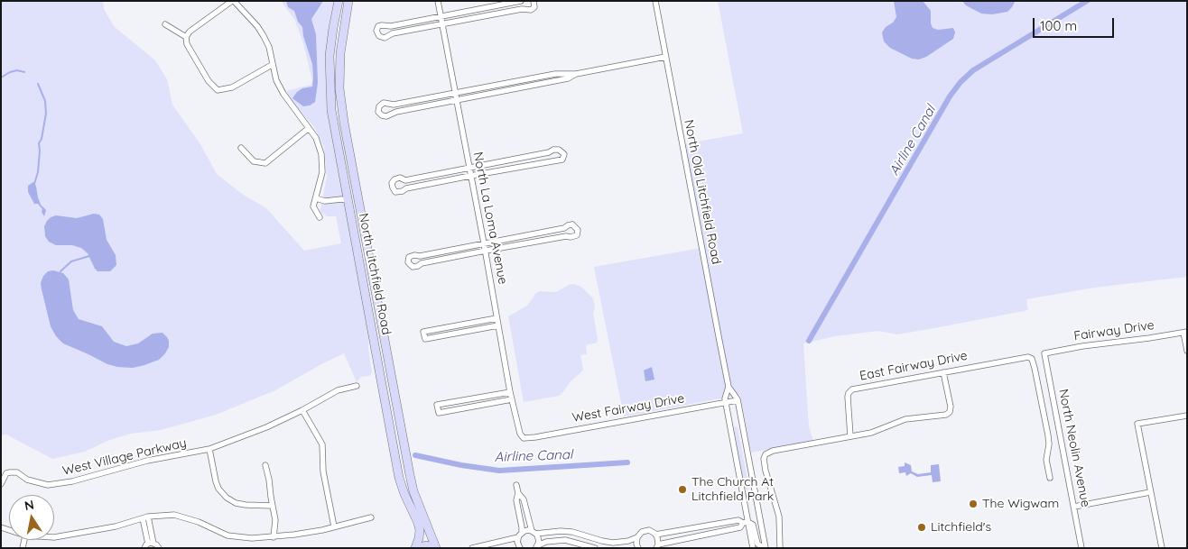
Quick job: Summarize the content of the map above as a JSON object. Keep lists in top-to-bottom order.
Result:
{
  "streets": {
    "main road": ["North Litchfield Road"],
    "street": [
      "North Old Litchfield Road",
      "North La Loma Avenue",
      "Fairway Drive",
      "East Fairway Drive",
      "West Fairway Drive",
      "North Neolin Avenue",
      "West Village Parkway"
    ]
  },
  "crossings": [
    ["North Old Litchfield Road", "West Fairway Drive"],
    ["North La Loma Avenue", "West Fairway Drive"],
    ["Fairway Drive", "North Neolin Avenue"]
  ],
  "water": ["Airline Canal"],
  "places": ["The Church At Litchfield Park", "The Wigwam", "Litchfield's"],
  "scale_bar": "100 m",
  "north": "top"
}
